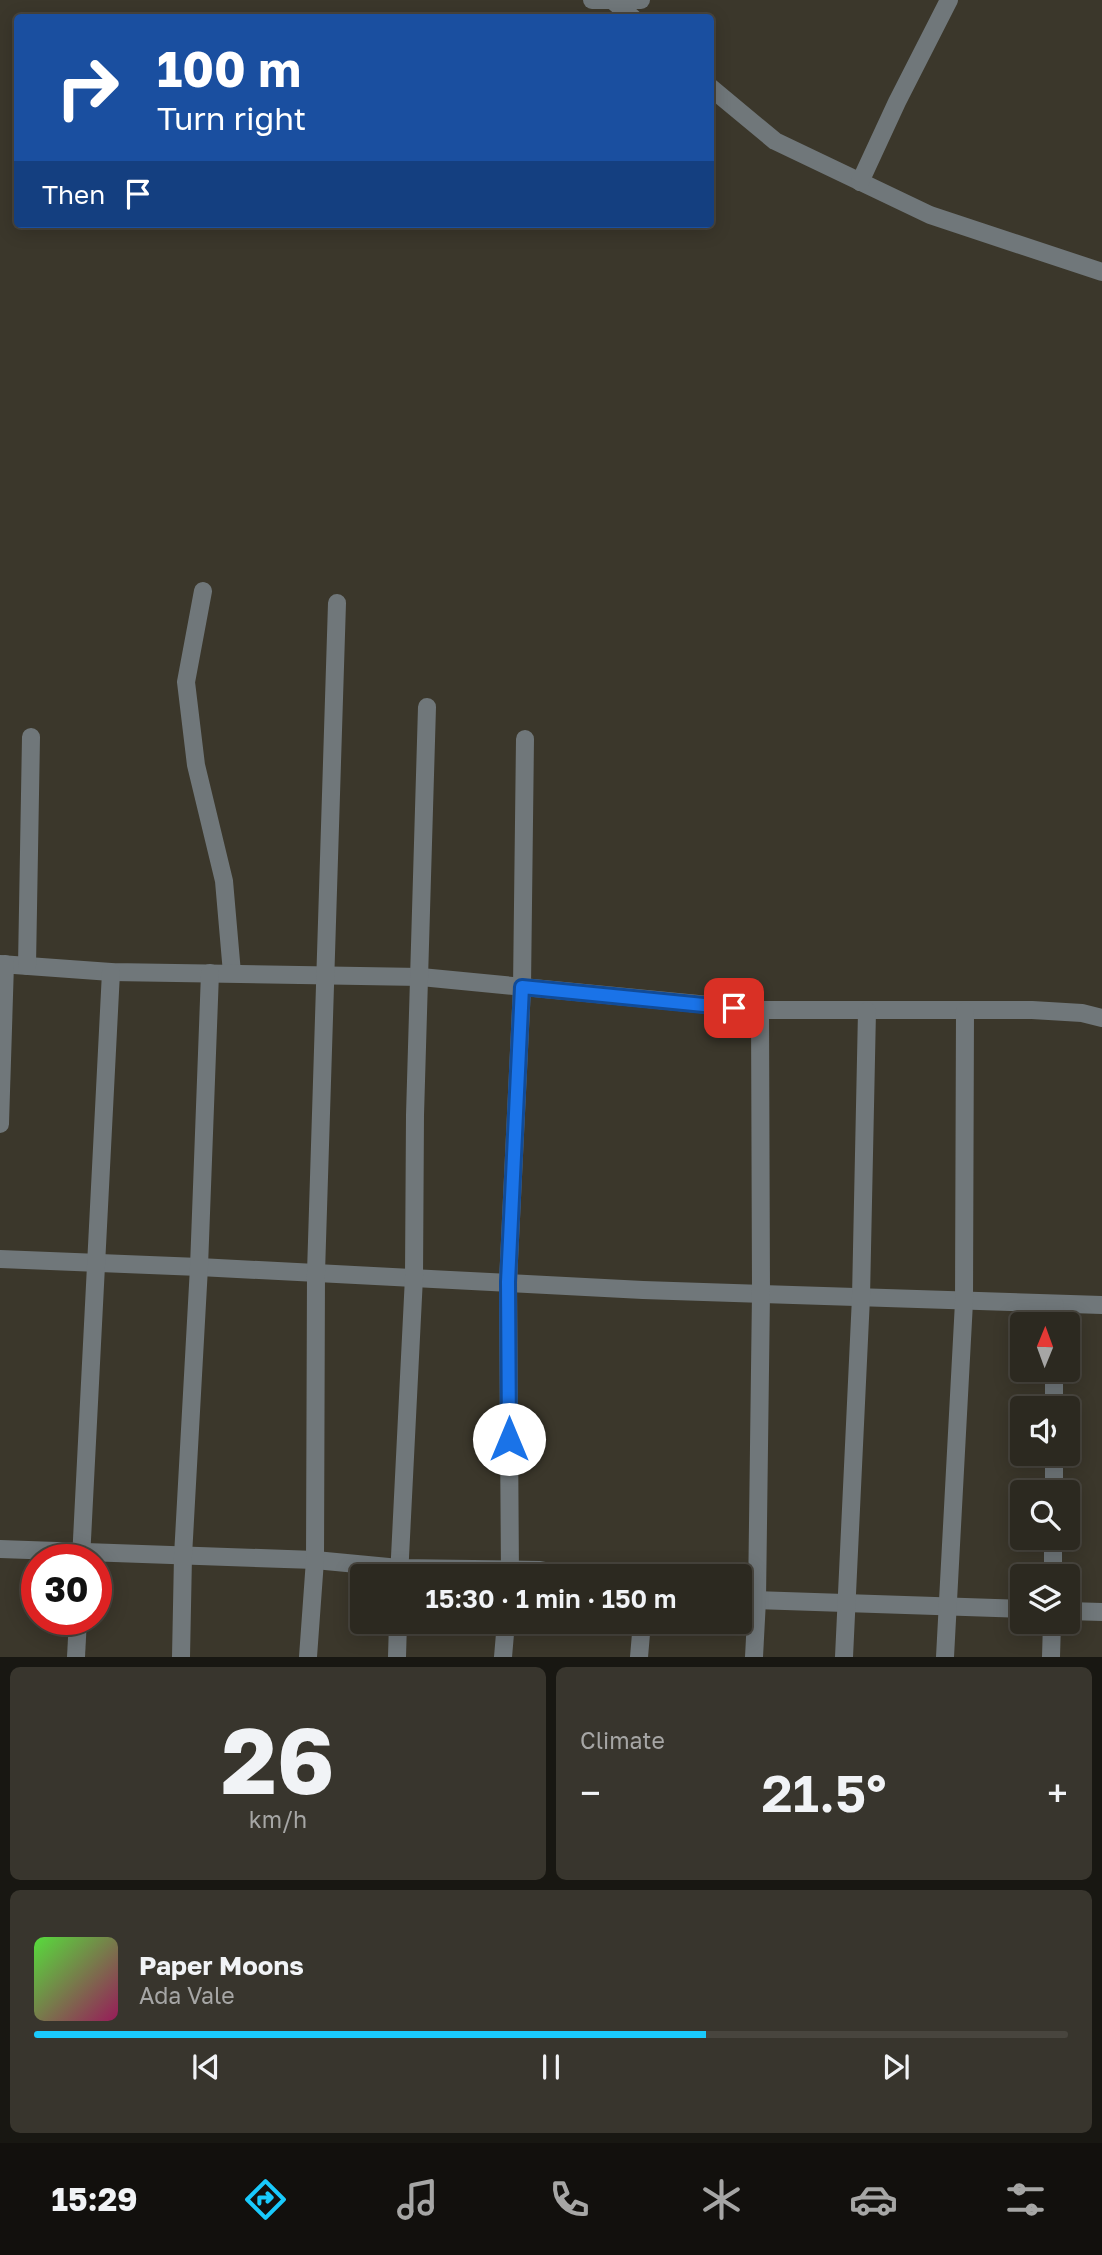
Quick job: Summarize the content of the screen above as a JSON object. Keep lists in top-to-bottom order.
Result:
{
  "north": "top",
  "page": {
    "turn": ["100 m", "Turn right"],
    "then": "Then",
    "limit": "30",
    "trip": "15:30 · 1 min · 150 m",
    "tile": [
      ["26", "km/h"],
      "Climate"
    ],
    "heat": ["−", "21.5°", "+"],
    "song": ["Paper Moons", "Ada Vale"],
    "tabs": "15:29"
  }
}
